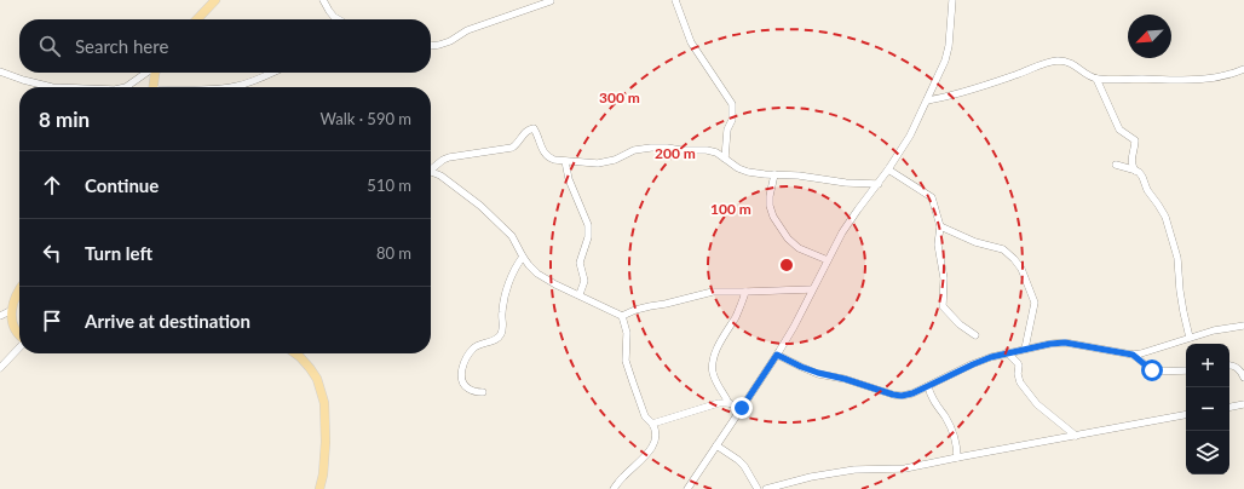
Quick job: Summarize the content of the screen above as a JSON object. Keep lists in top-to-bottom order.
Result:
{
  "north": "bottom left",
  "page": {
    "search": "Search here",
    "heading": ["8 min", "Walk · 590 m"],
    "list": [
      ["Continue", "510 m"],
      ["Turn left", "80 m"],
      "Arrive at destination"
    ],
    "map_buttons": ["+", "−"]
  },
  "rings": ["300 m", "200 m", "100 m"]
}
